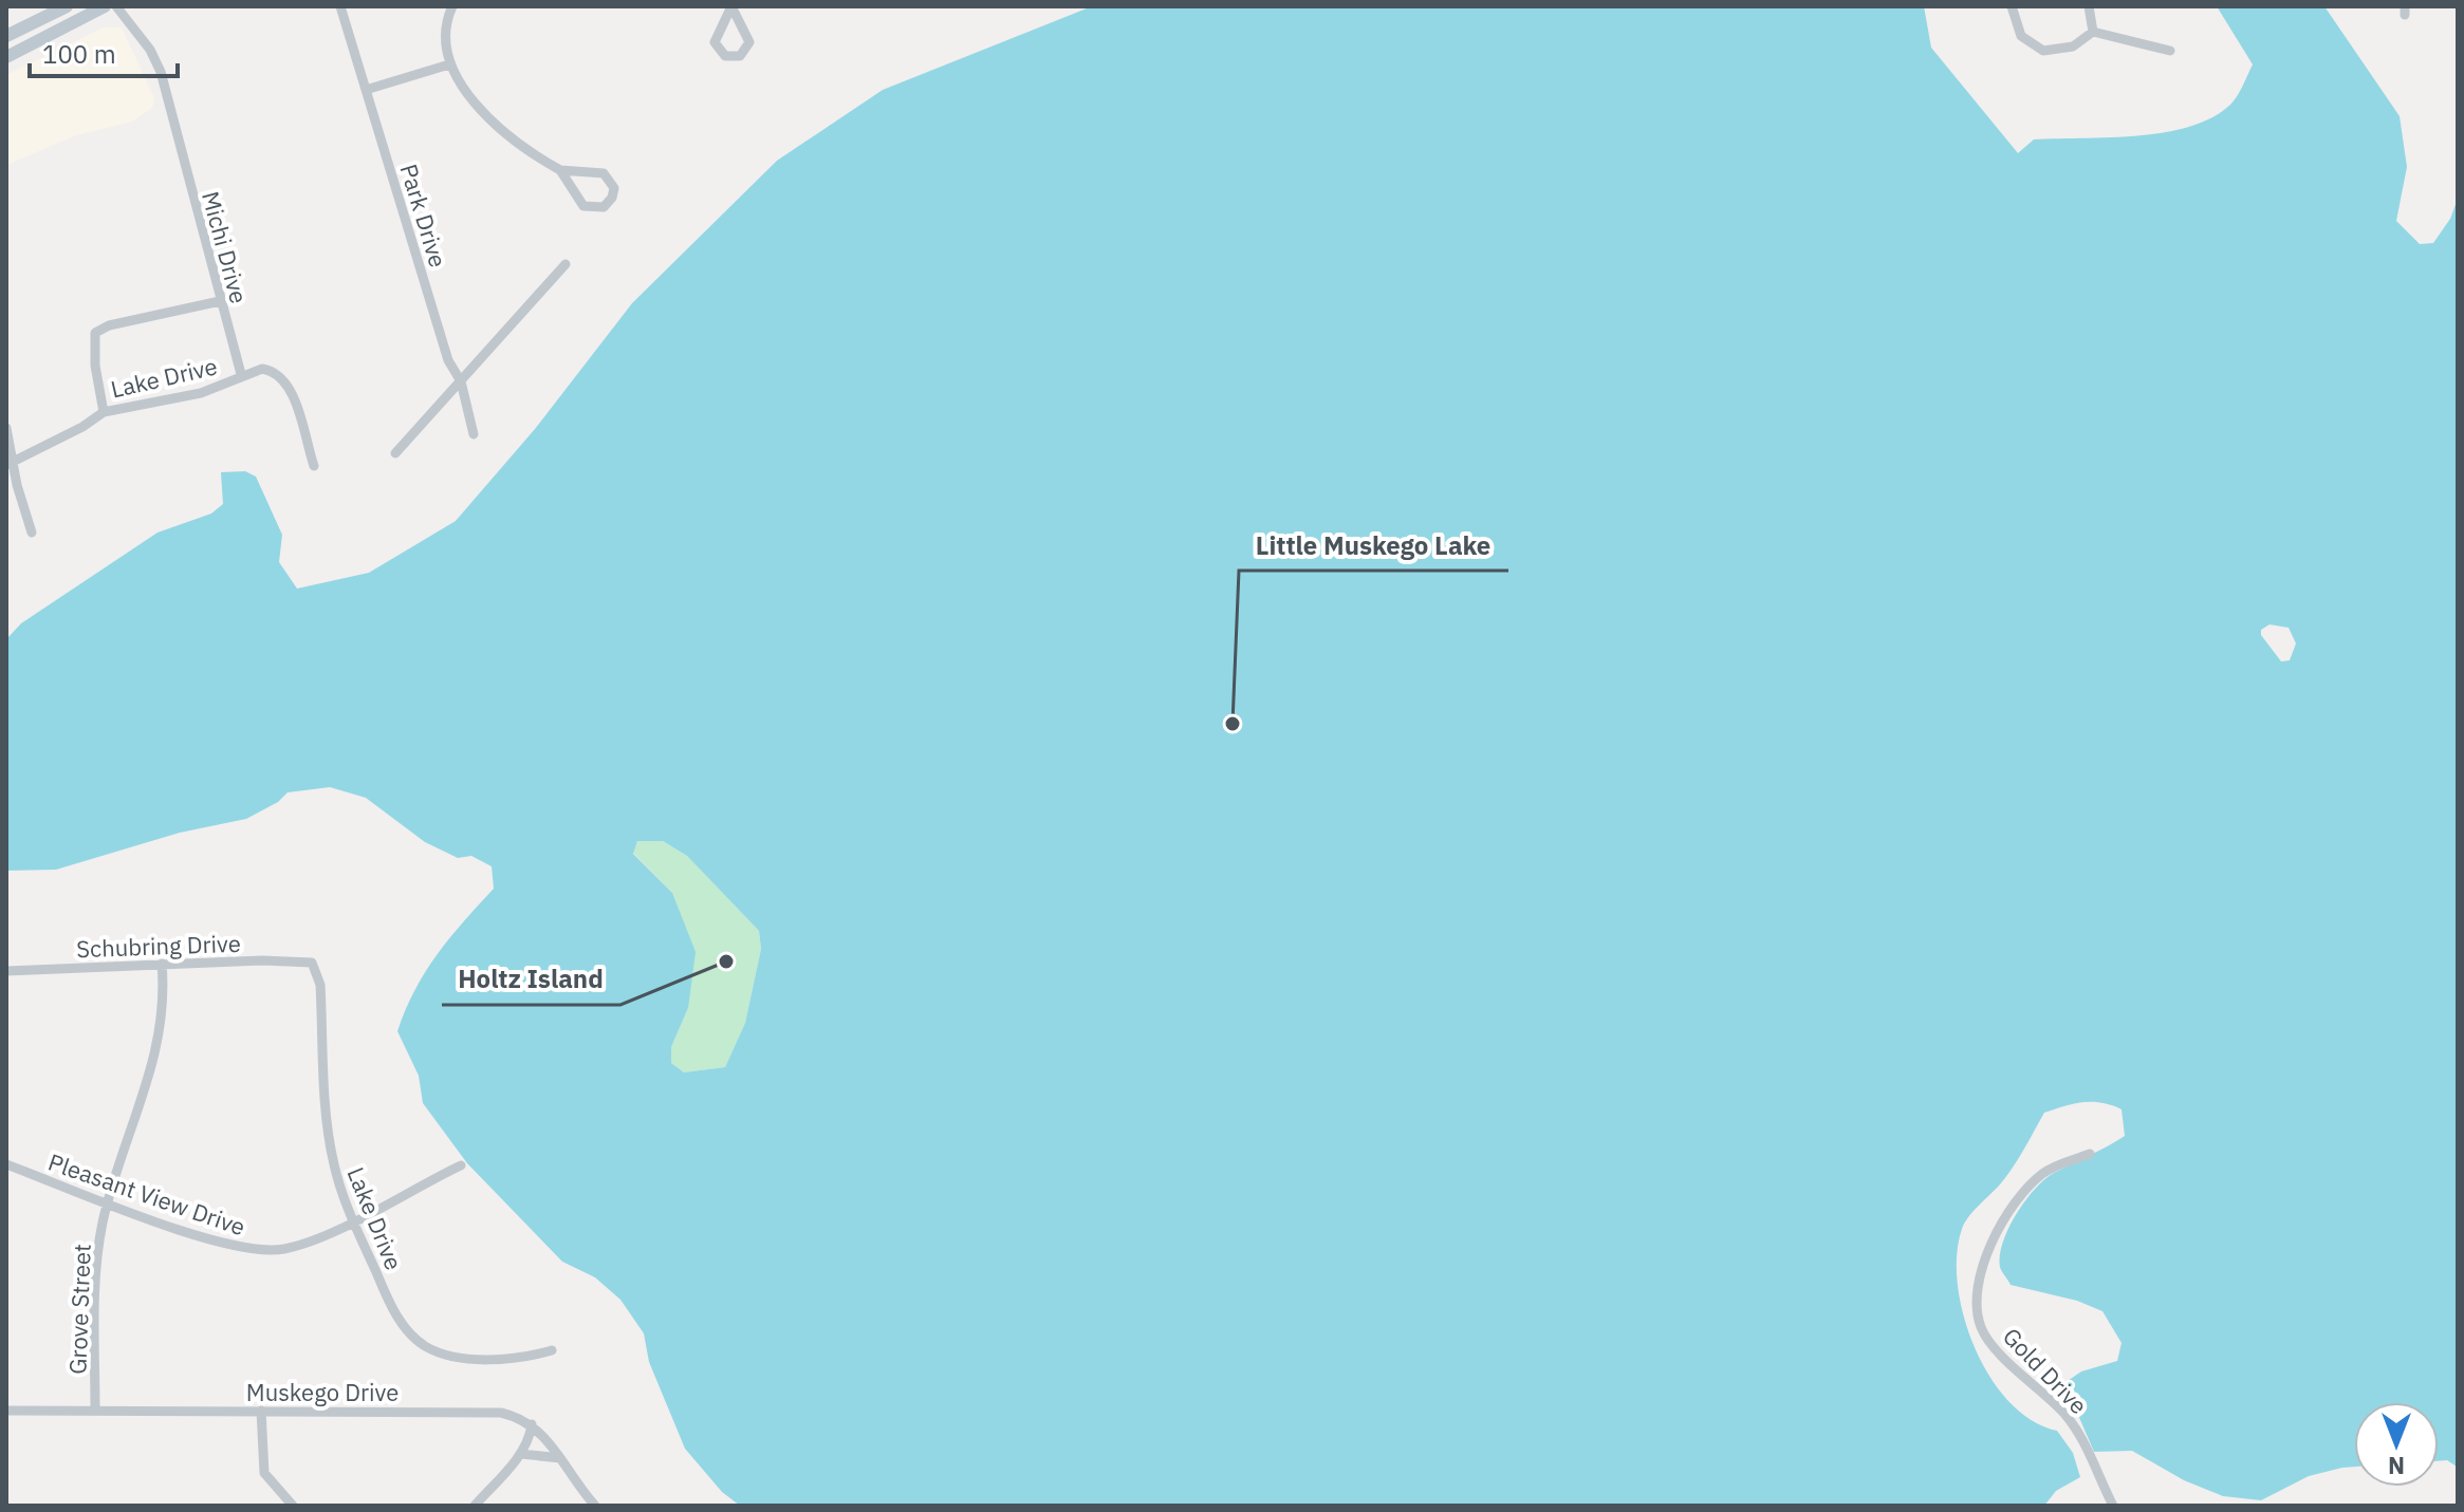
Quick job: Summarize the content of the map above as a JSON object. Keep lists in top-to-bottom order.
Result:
{
  "streets": {
    "street": [
      "Park Drive",
      "Michi Drive",
      "Lake Drive",
      "Schubring Drive",
      "Pleasant View Drive",
      "Grove Street",
      "Gold Drive",
      "Muskego Drive"
    ]
  },
  "crossings": [
    ["Michi Drive", "Lake Drive"],
    ["Lake Drive", "Schubring Drive"],
    ["Lake Drive", "Pleasant View Drive"],
    ["Schubring Drive", "Grove Street"],
    ["Pleasant View Drive", "Grove Street"],
    ["Grove Street", "Muskego Drive"]
  ],
  "places": ["Little Muskego Lake", "Holtz Island"],
  "scale_bar": "100 m",
  "north": "bottom"
}
